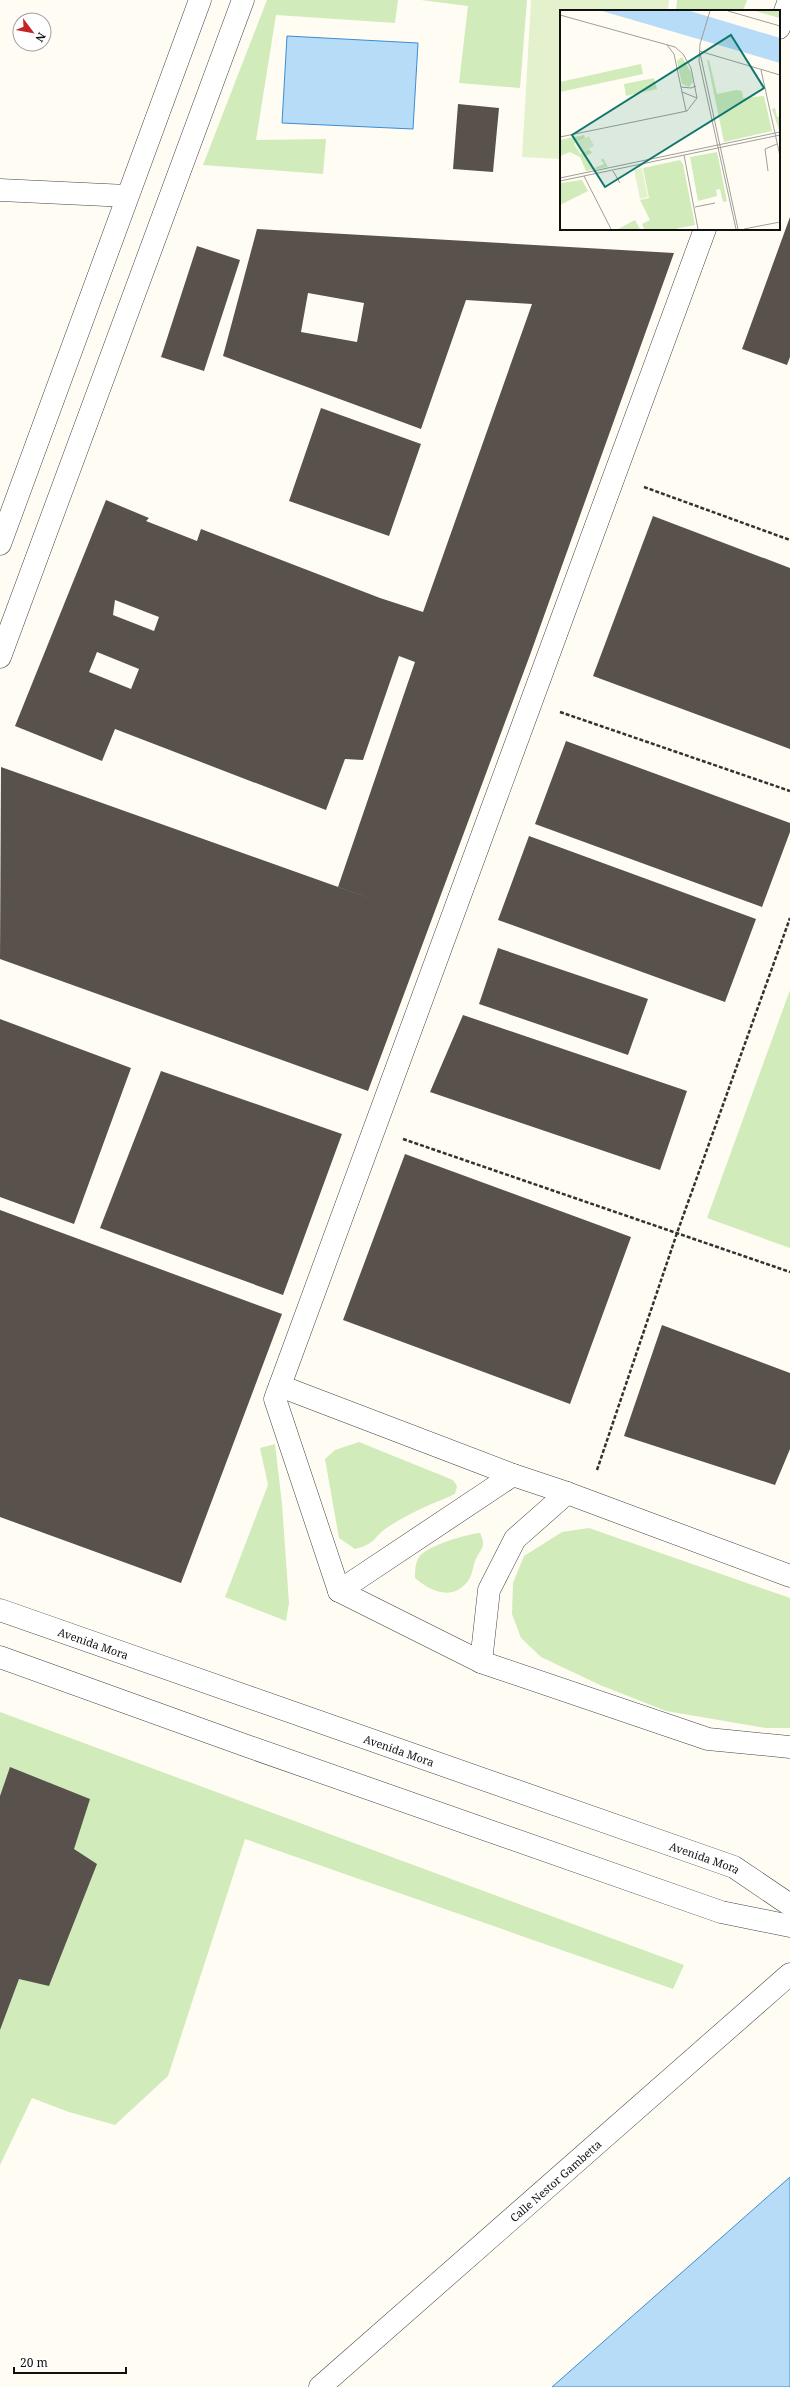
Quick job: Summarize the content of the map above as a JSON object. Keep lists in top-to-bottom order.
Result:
{
  "streets": {
    "lane": ["Avenida Mora", "Calle Nestor Gambetta"]
  },
  "scale_bar": "20 m",
  "north": "bottom right"
}
